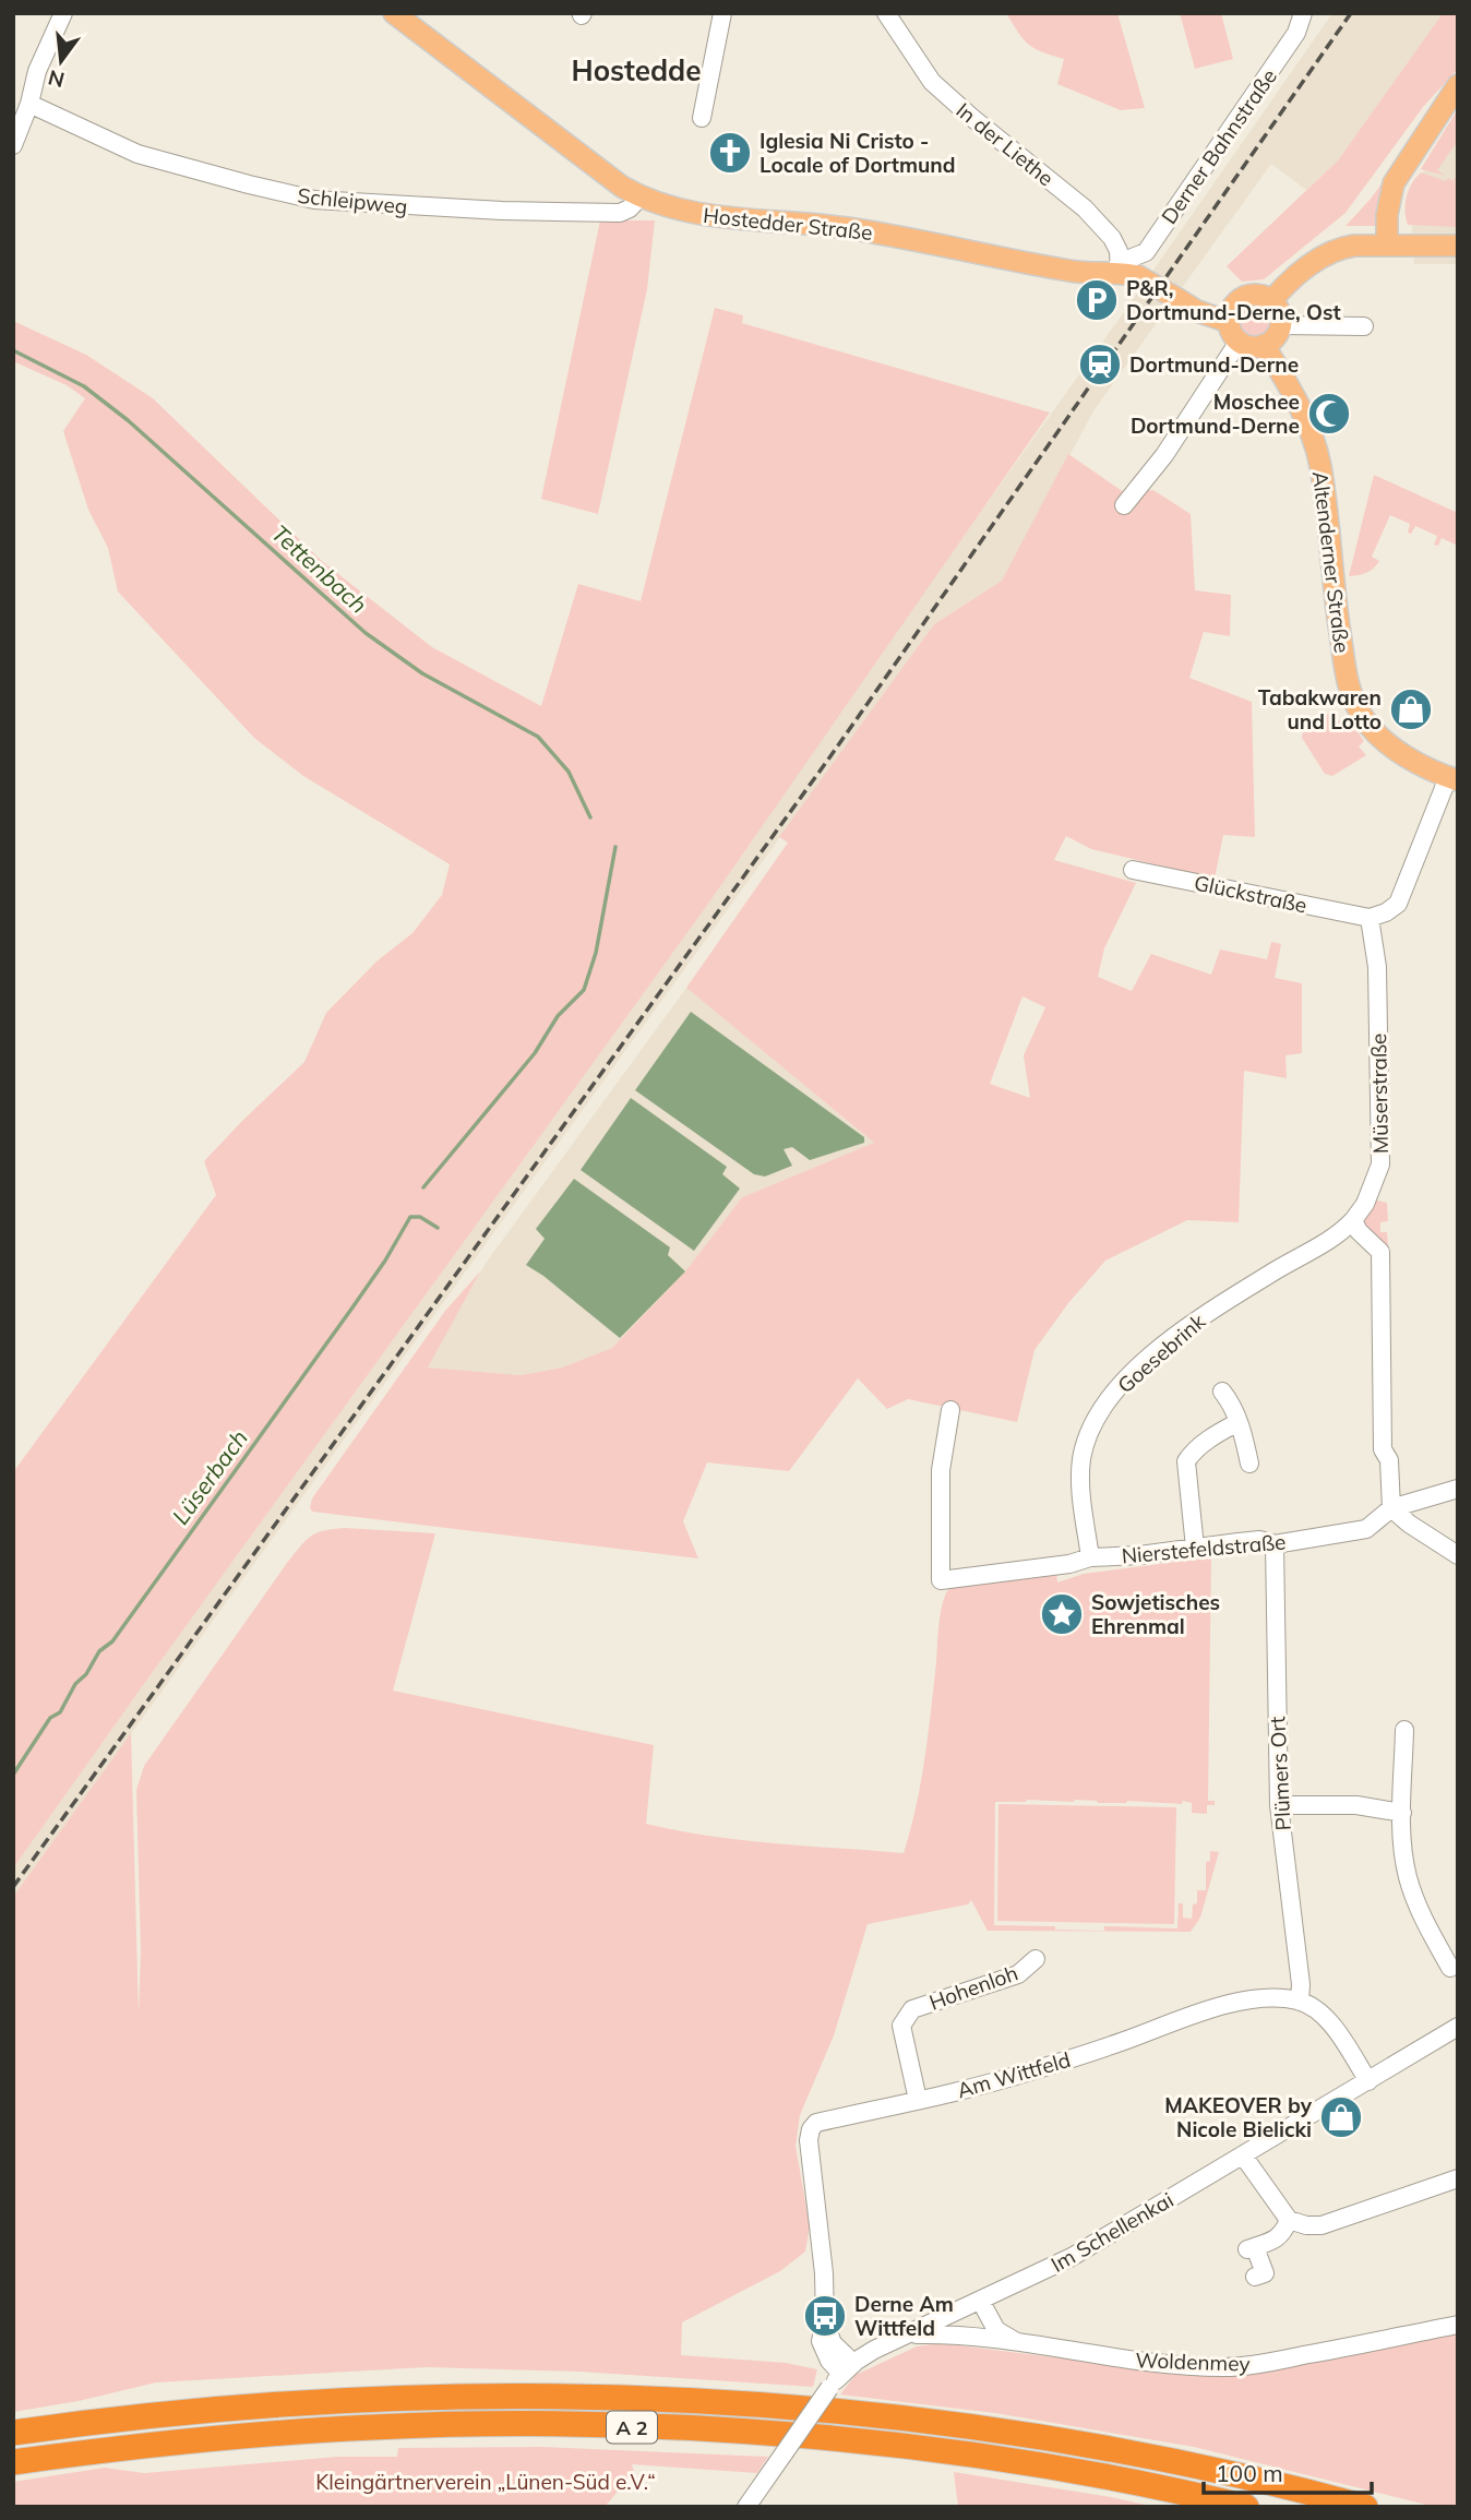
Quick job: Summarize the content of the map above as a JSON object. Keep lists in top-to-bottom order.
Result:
{
  "streets": {
    "highway": ["A 2"],
    "main road": ["Hostedder Straße", "Altenderner Straße"],
    "street": [
      "In der Liethe",
      "Derner Bahnstraße",
      "Schleipweg",
      "Glückstraße",
      "Müserstraße",
      "Goesebrink",
      "Nierstefeldstraße",
      "Plümers Ort",
      "Hohenloh",
      "Am Wittfeld",
      "Im Schellenkai",
      "Woldenmey"
    ]
  },
  "crossings": [
    ["In der Liethe", "Derner Bahnstraße"],
    ["In der Liethe", "Hostedder Straße"],
    ["Derner Bahnstraße", "Hostedder Straße"],
    ["Schleipweg", "Hostedder Straße"],
    ["Hostedder Straße", "Altenderner Straße"],
    ["Glückstraße", "Müserstraße"],
    ["Müserstraße", "Goesebrink"],
    ["Goesebrink", "Nierstefeldstraße"],
    ["Nierstefeldstraße", "Plümers Ort"],
    ["Plümers Ort", "Am Wittfeld"],
    ["Hohenloh", "Am Wittfeld"],
    ["Am Wittfeld", "Im Schellenkai"],
    ["Im Schellenkai", "Woldenmey"]
  ],
  "districts": ["Hostedde"],
  "water": ["Tettenbach", "Lüserbach"],
  "parks": ["Kleingärtnerverein „Lünen-Süd e.V.“"],
  "places": {
    "church": ["Iglesia Ni Cristo - Locale of Dortmund"],
    "parking": ["P&R, Dortmund-Derne, Ost"],
    "station": ["Dortmund-Derne"],
    "mosque": ["Moschee Dortmund-Derne"],
    "shop": ["Tabakwaren und Lotto", "MAKEOVER by Nicole Bielicki"],
    "place": ["Sowjetisches Ehrenmal"],
    "bus stop": ["Derne Am Wittfeld"]
  },
  "scale_bar": "100 m",
  "north": "bottom"
}
